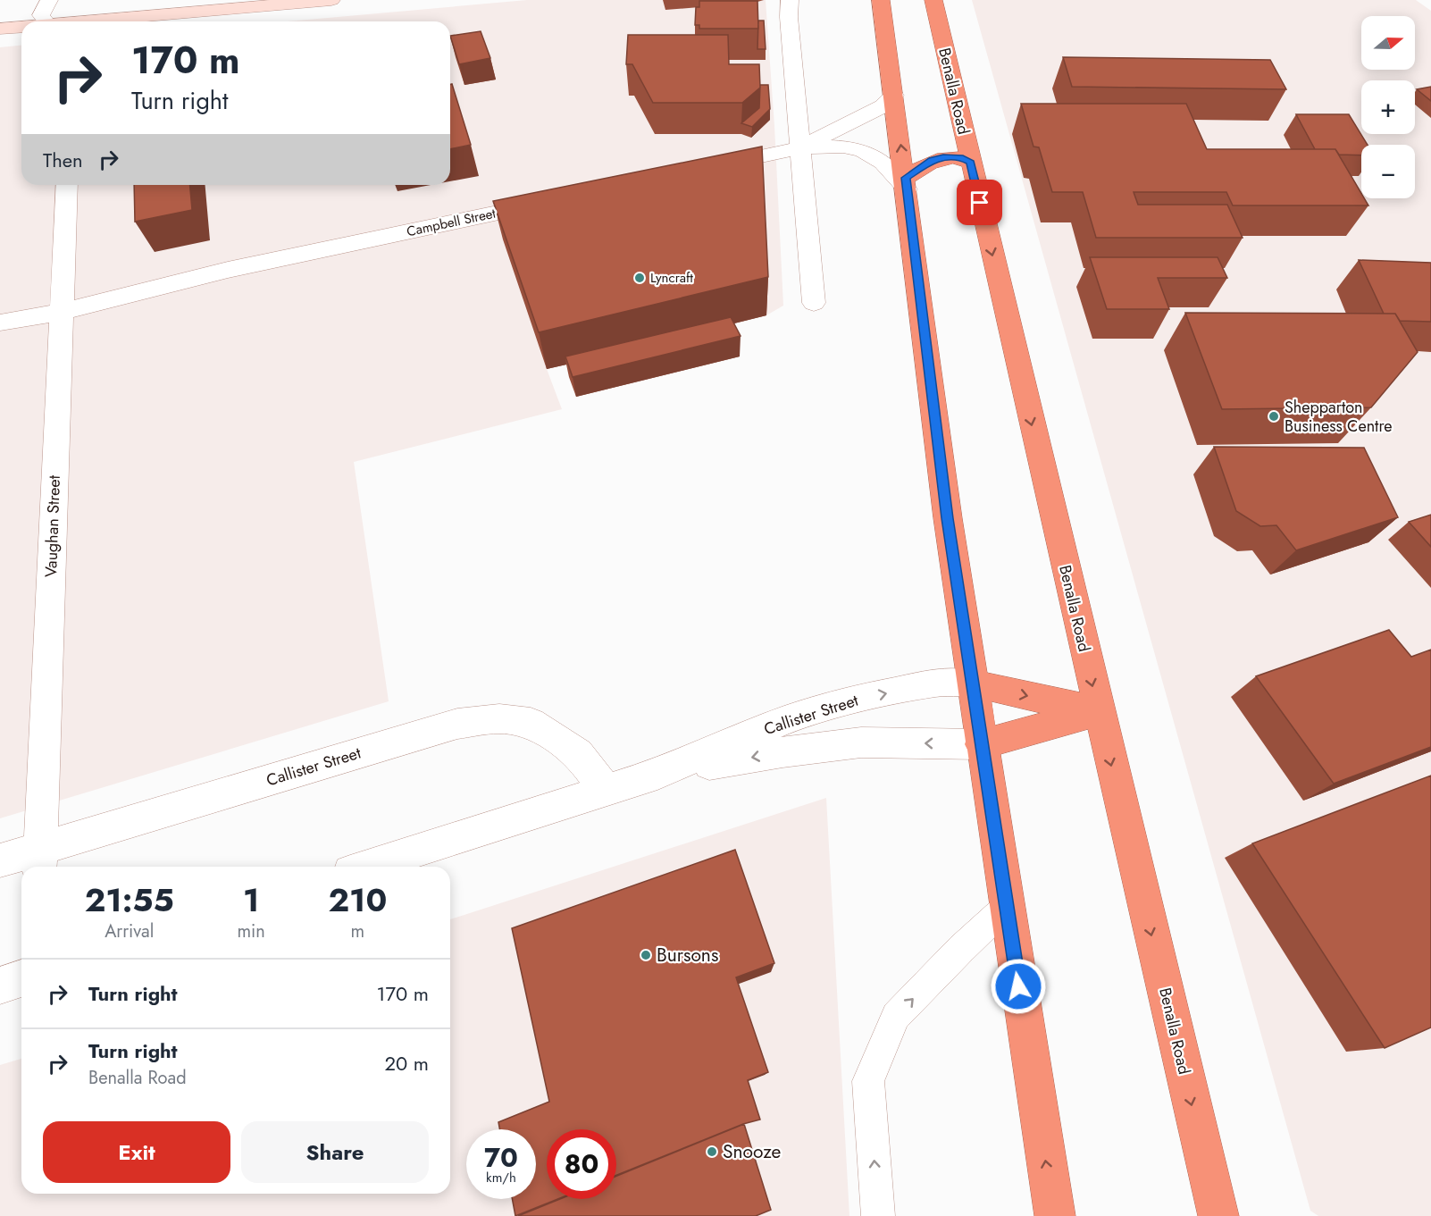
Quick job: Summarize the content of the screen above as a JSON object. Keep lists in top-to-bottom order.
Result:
{
  "streets": {
    "highway": ["Benalla Road"],
    "street": ["Campbell Street", "Vaughan Street", "Callister Street"]
  },
  "crossings": [
    ["Campbell Street", "Vaughan Street"],
    ["Vaughan Street", "Callister Street"]
  ],
  "places": [
    "Lyncraft",
    "Shepparton Business Centre",
    "Bursons",
    "Snooze"
  ],
  "north": "right",
  "page": {
    "map_buttons": ["+", "−"],
    "turn": ["170 m", "Turn right"],
    "then": "Then",
    "eta": [
      "21:55",
      "Arrival",
      "1",
      "min",
      "210",
      "m"
    ],
    "list": [
      {
        "name": "Turn right",
        "value": "170 m"
      },
      {
        "name": "Turn right",
        "note": "Benalla Road",
        "value": "20 m"
      }
    ],
    "buttons": ["Exit", "Share"],
    "speed": "70 km/h",
    "limit": "80"
  }
}
